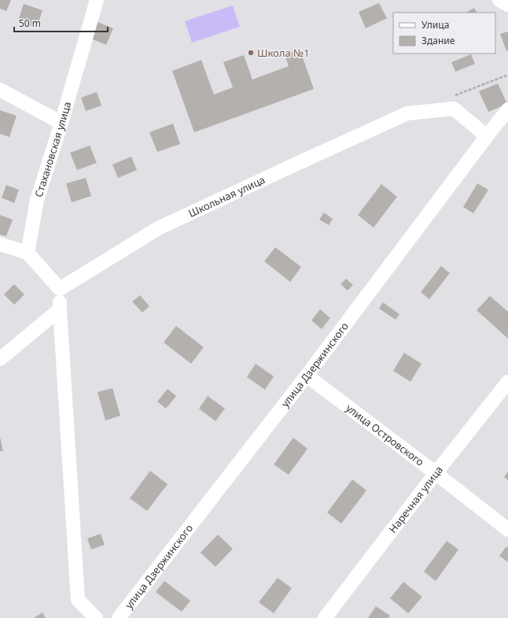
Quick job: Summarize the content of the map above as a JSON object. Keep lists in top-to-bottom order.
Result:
{
  "streets": {
    "street": [
      "Стахановская улица",
      "Школьная улица",
      "улица Дзержинского",
      "улица Островского",
      "Наречная улица"
    ]
  },
  "crossings": [
    ["Школьная улица", "улица Дзержинского"],
    ["улица Дзержинского", "улица Островского"],
    ["улица Островского", "Наречная улица"]
  ],
  "places": ["Школа №1"],
  "legend": ["Улица", "Здание"],
  "scale_bar": "50 m"
}
